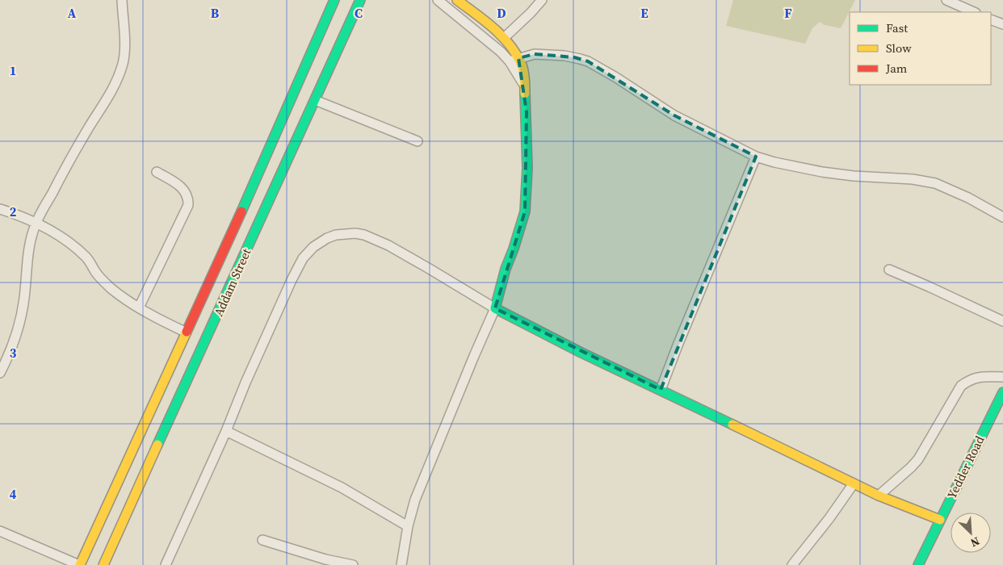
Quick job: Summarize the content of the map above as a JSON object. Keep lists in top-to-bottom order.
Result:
{
  "streets": {
    "main road": ["Addam Street", "Yedder Road"]
  },
  "legend": ["Fast", "Slow", "Jam"],
  "north": "bottom right",
  "grid": {
    "columns": [
      "A",
      "B",
      "C",
      "D",
      "E",
      "F"
    ],
    "rows": [
      "1",
      "2",
      "3",
      "4"
    ]
  }
}
